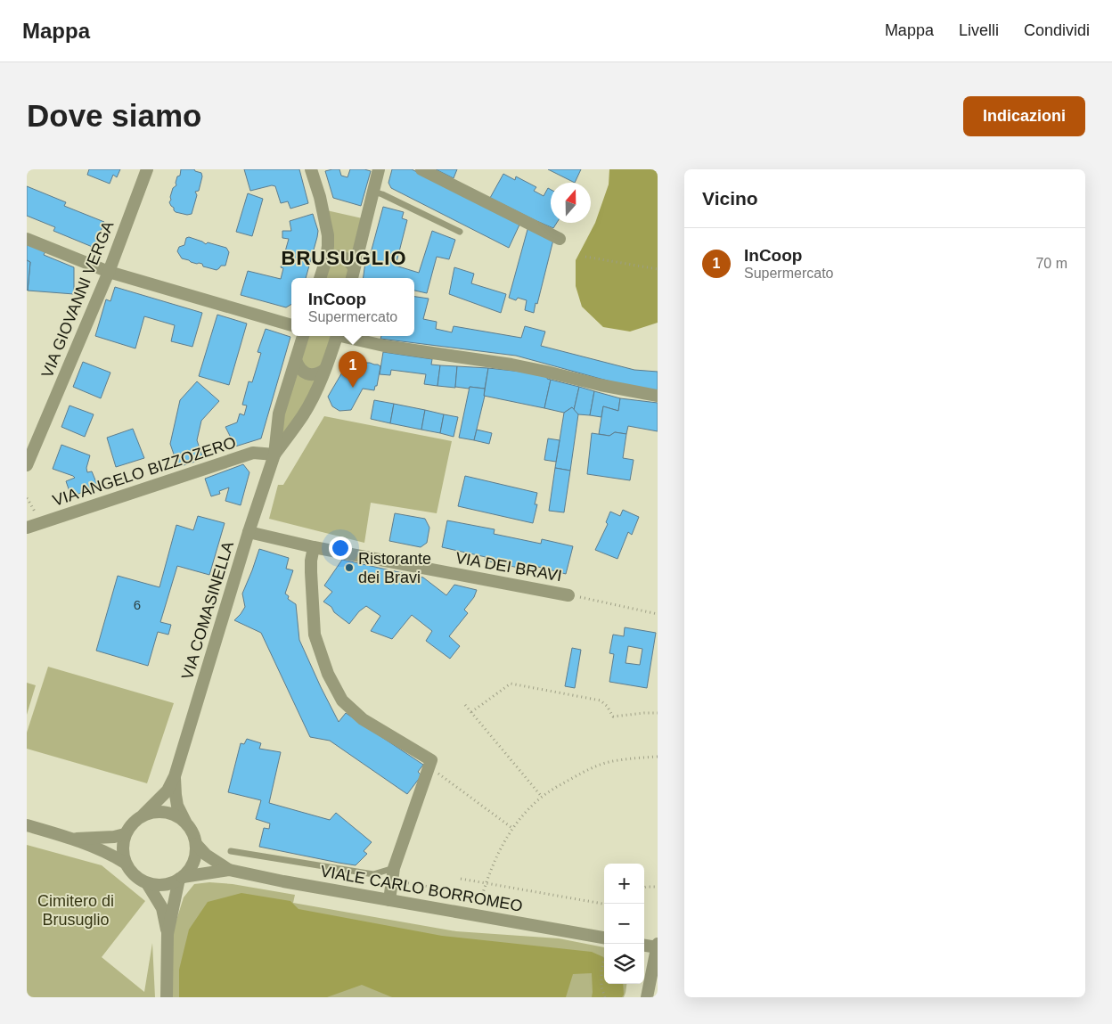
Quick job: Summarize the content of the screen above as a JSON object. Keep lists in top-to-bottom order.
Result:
{
  "streets": {
    "street": [
      "VIA GIOVANNI VERGA",
      "VIA ANGELO BIZZOZERO",
      "VIA DEI BRAVI",
      "VIA COMASINELLA",
      "VIALE CARLO BORROMEO"
    ]
  },
  "crossings": [
    ["VIA ANGELO BIZZOZERO", "VIA COMASINELLA"],
    ["VIA DEI BRAVI", "VIA COMASINELLA"],
    ["VIA COMASINELLA", "VIALE CARLO BORROMEO"]
  ],
  "districts": ["BRUSUGLIO"],
  "parks": ["Cimitero di Brusuglio"],
  "places": ["Ristorante dei Bravi"],
  "house_numbers": ["6"],
  "north": "top",
  "page": {
    "header": "Mappa",
    "nav": ["Mappa", "Livelli", "Condividi"],
    "buttons": "Indicazioni",
    "title": "Dove siamo",
    "heading": "Vicino",
    "list": [
      {
        "mark": "1",
        "name": "InCoop",
        "note": "Supermercato",
        "value": "70 m"
      }
    ],
    "popup": ["InCoop", "Supermercato"],
    "pins": "1",
    "map_buttons": ["+", "−"]
  }
}
